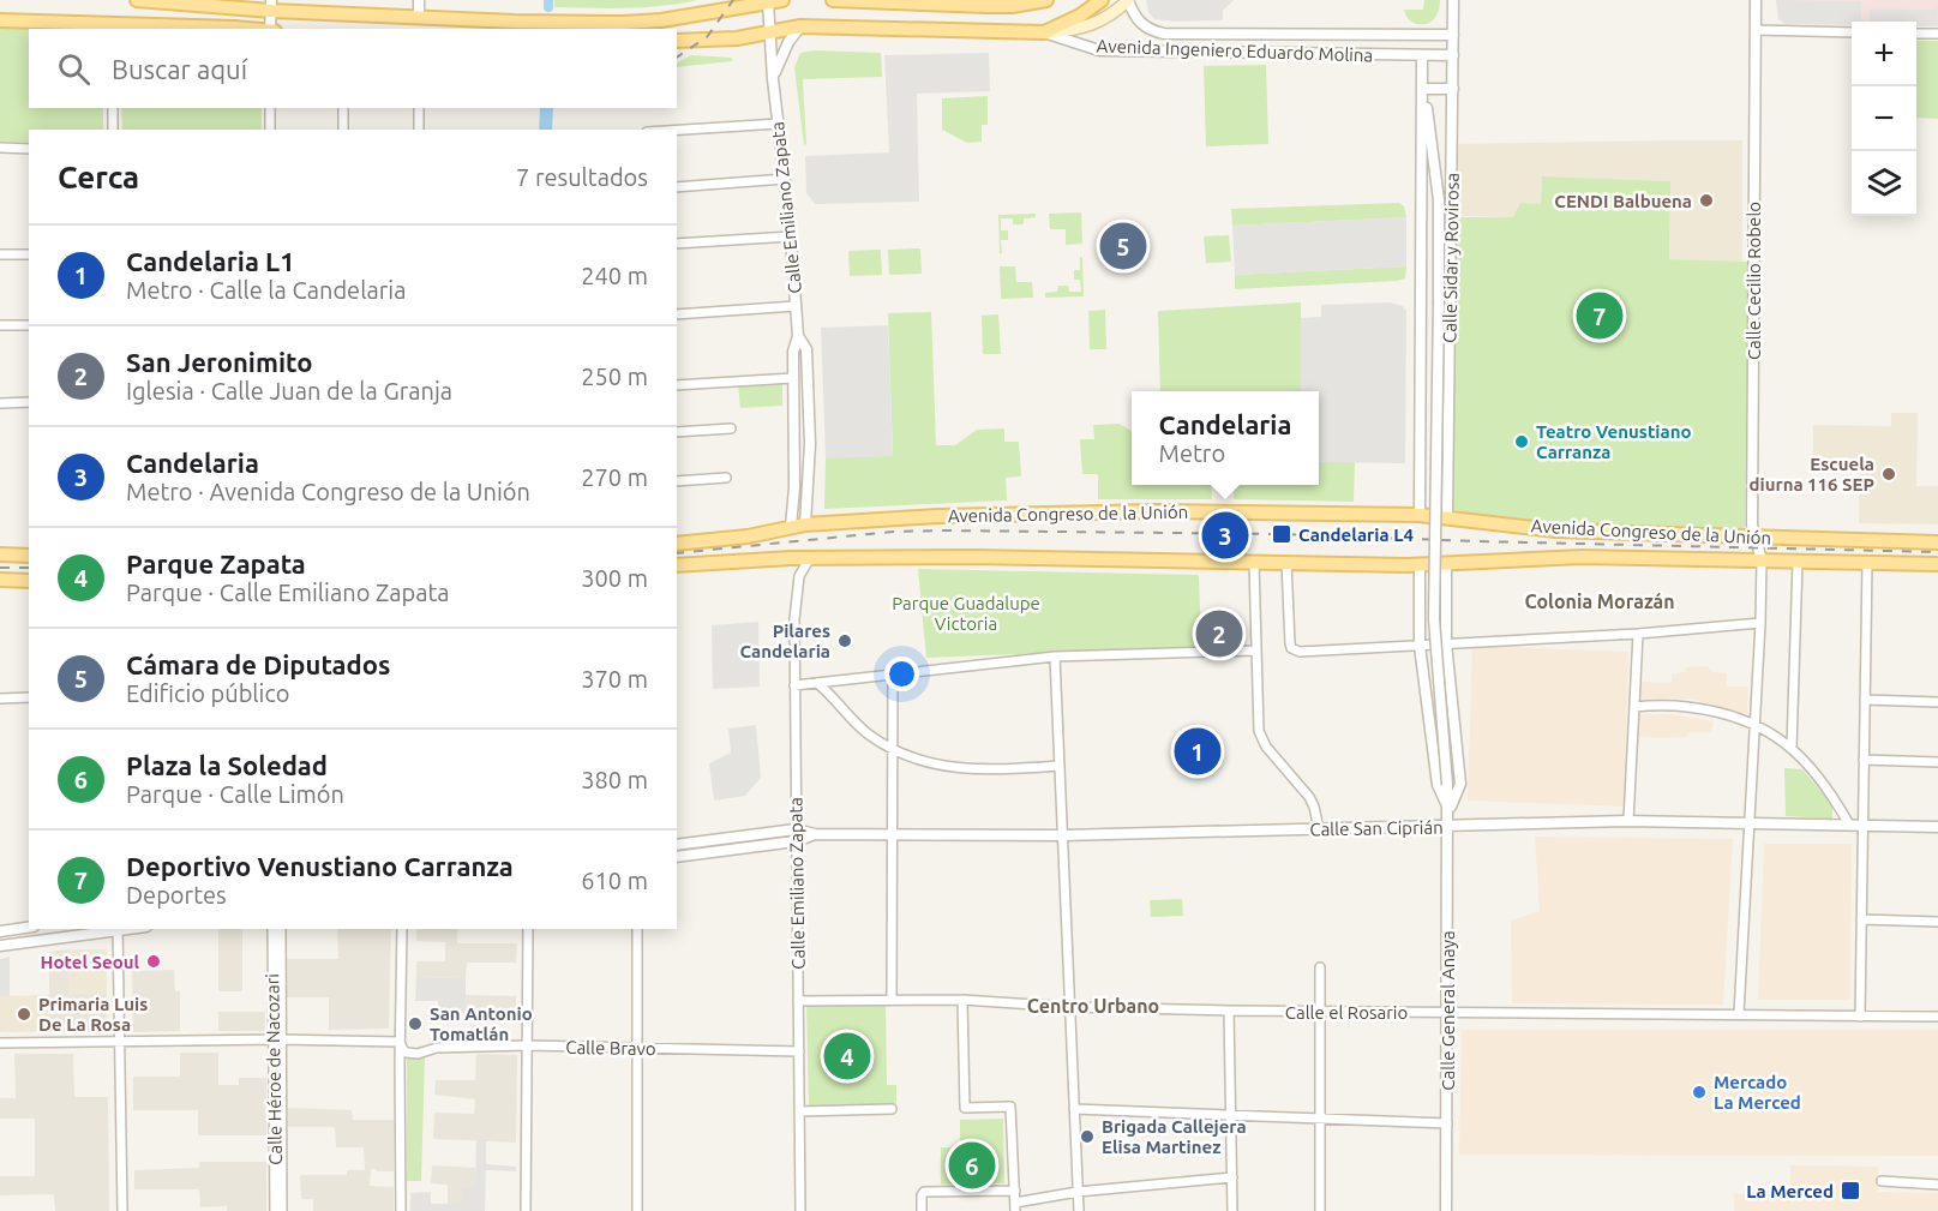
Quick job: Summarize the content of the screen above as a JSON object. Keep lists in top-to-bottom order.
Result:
{
  "streets": {
    "main road": ["Avenida Ingeniero Eduardo Molina", "Avenida Congreso de la Unión"],
    "street": [
      "Calle Emiliano Zapata",
      "Calle Sidar y Rovirosa",
      "Calle Cecilio Robelo",
      "Calle San Ciprián",
      "Calle General Anaya",
      "Calle el Rosario",
      "Calle Bravo",
      "Calle Héroe de Nacozari"
    ]
  },
  "crossings": [
    ["Avenida Ingeniero Eduardo Molina", "Calle Emiliano Zapata"],
    ["Avenida Ingeniero Eduardo Molina", "Calle Sidar y Rovirosa"],
    ["Calle Emiliano Zapata", "Avenida Congreso de la Unión"],
    ["Calle Emiliano Zapata", "Calle San Ciprián"],
    ["Calle Emiliano Zapata", "Calle el Rosario"],
    ["Calle Emiliano Zapata", "Calle Bravo"],
    ["Calle Sidar y Rovirosa", "Avenida Congreso de la Unión"],
    ["Calle Sidar y Rovirosa", "Calle General Anaya"],
    ["Calle Cecilio Robelo", "Avenida Congreso de la Unión"],
    ["Avenida Congreso de la Unión", "Calle General Anaya"],
    ["Calle San Ciprián", "Calle General Anaya"],
    ["Calle General Anaya", "Calle el Rosario"],
    ["Calle Bravo", "Calle Héroe de Nacozari"]
  ],
  "districts": ["Colonia Morazán", "Centro Urbano"],
  "parks": ["Parque Guadalupe Victoria"],
  "places": {
    "other": [
      "CENDI Balbuena",
      "Teatro Venustiano Carranza",
      "Escuela diurna 116 SEP",
      "Pilares Candelaria",
      "Hotel Seoul",
      "Primaria Luis De La Rosa",
      "San Antonio Tomatlán",
      "Mercado La Merced",
      "Brigada Callejera Elisa Martinez"
    ],
    "transit": ["Candelaria L4", "La Merced"]
  },
  "page": {
    "map_buttons": ["+", "−"],
    "search": "Buscar aquí",
    "heading": ["Cerca", "7 resultados"],
    "pins": [
      "5",
      "7",
      "3",
      "2",
      "1",
      "4",
      "6"
    ],
    "list": [
      {
        "mark": "1",
        "name": "Candelaria L1",
        "note": "Metro · Calle la Candelaria",
        "value": "240 m"
      },
      {
        "mark": "2",
        "name": "San Jeronimito",
        "note": "Iglesia · Calle Juan de la Granja",
        "value": "250 m"
      },
      {
        "mark": "3",
        "name": "Candelaria",
        "note": "Metro · Avenida Congreso de la Unión",
        "value": "270 m"
      },
      {
        "mark": "4",
        "name": "Parque Zapata",
        "note": "Parque · Calle Emiliano Zapata",
        "value": "300 m"
      },
      {
        "mark": "5",
        "name": "Cámara de Diputados",
        "note": "Edificio público",
        "value": "370 m"
      },
      {
        "mark": "6",
        "name": "Plaza la Soledad",
        "note": "Parque · Calle Limón",
        "value": "380 m"
      },
      {
        "mark": "7",
        "name": "Deportivo Venustiano Carranza",
        "note": "Deportes",
        "value": "610 m"
      }
    ],
    "popup": ["Candelaria", "Metro"]
  }
}
